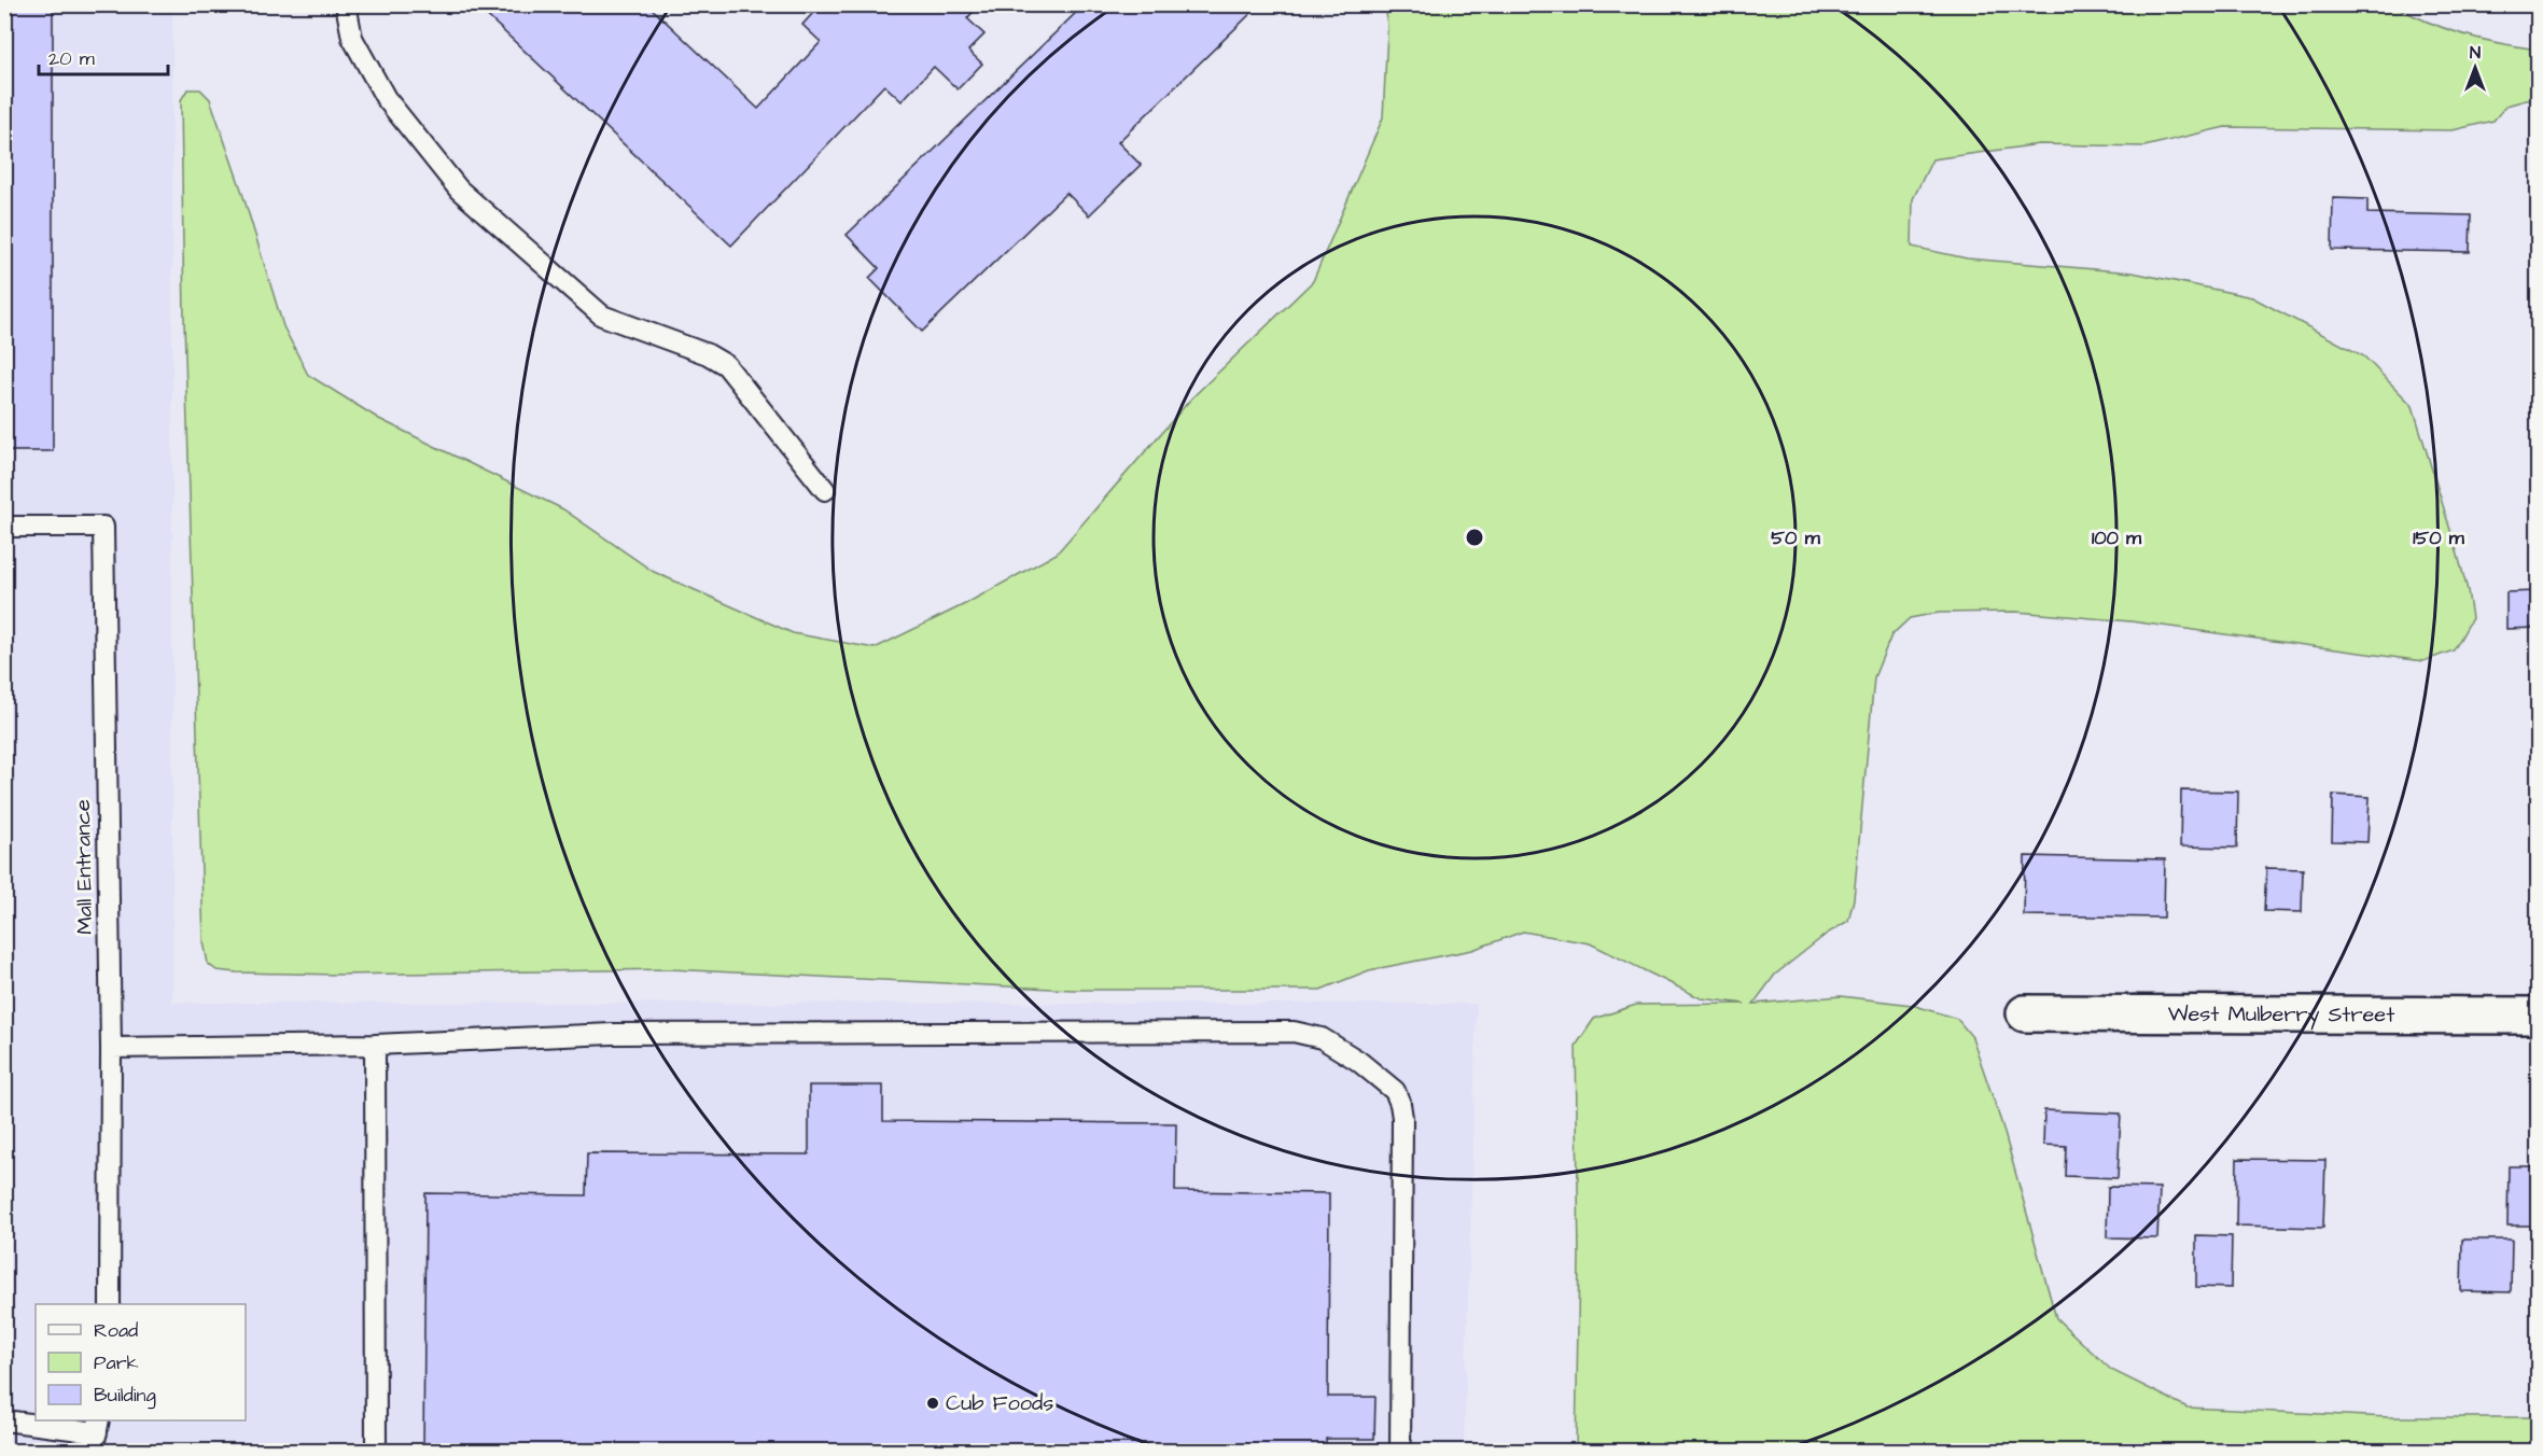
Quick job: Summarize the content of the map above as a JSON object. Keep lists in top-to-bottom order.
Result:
{
  "streets": {
    "street": ["West Mulberry Street"],
    "lane": ["Mall Entrance"]
  },
  "places": ["Cub Foods"],
  "legend": ["Road", "Park", "Building"],
  "scale_bar": "20 m",
  "north": "top",
  "rings": ["50 m", "100 m", "150 m"]
}
